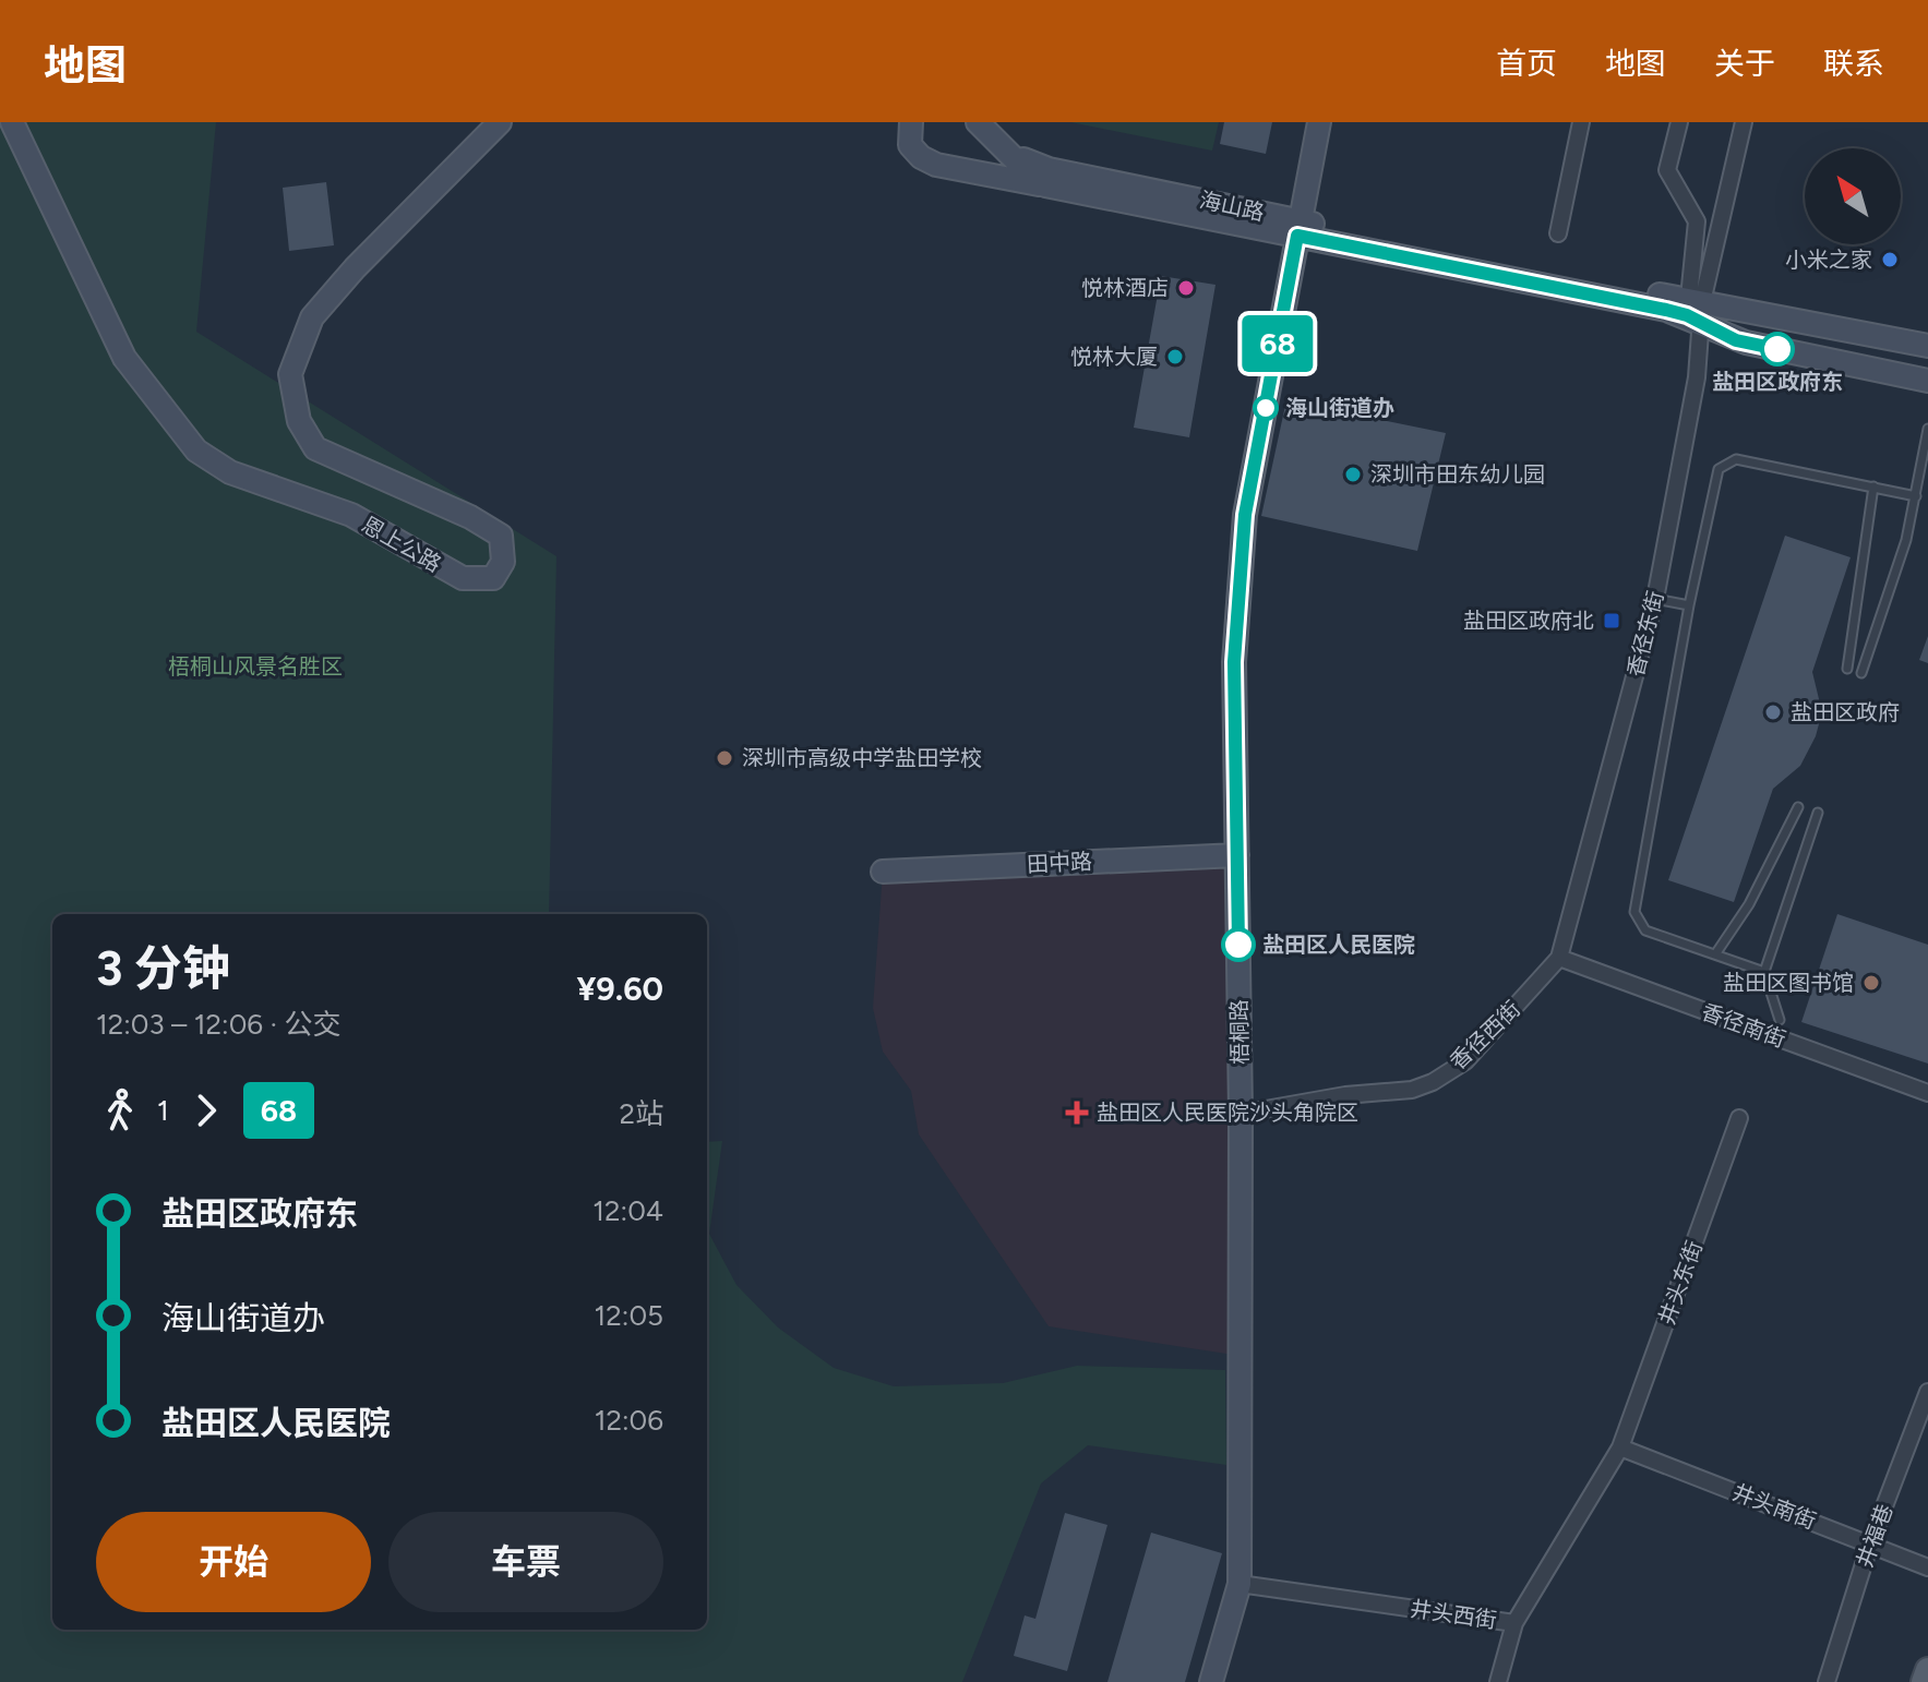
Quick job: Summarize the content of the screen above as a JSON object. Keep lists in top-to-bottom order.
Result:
{
  "streets": {
    "street": [
      "海山路",
      "恩上公路",
      "香径东街",
      "田中路",
      "香径南街",
      "梧桐路",
      "香径西街",
      "井头东街",
      "井头南街",
      "井福巷",
      "井头西街"
    ]
  },
  "crossings": [
    ["海山路", "香径东街"],
    ["海山路", "梧桐路"],
    ["香径东街", "香径南街"],
    ["香径东街", "香径西街"],
    ["田中路", "梧桐路"],
    ["香径南街", "香径西街"],
    ["梧桐路", "香径西街"],
    ["梧桐路", "井头西街"],
    ["井头东街", "井头南街"],
    ["井头东街", "井头西街"],
    ["井头南街", "井福巷"],
    ["井头南街", "井头西街"]
  ],
  "parks": ["梧桐山风景名胜区"],
  "places": {
    "other": [
      "小米之家",
      "悦林酒店",
      "盐田区政府东",
      "悦林大厦",
      "海山街道办",
      "深圳市田东幼儿园",
      "盐田区政府",
      "深圳市高级中学盐田学校",
      "盐田区人民医院",
      "盐田区图书馆"
    ],
    "transit": ["盐田区政府北"],
    "health": ["盐田区人民医院沙头角院区"]
  },
  "lines": ["bus line 68"],
  "north": "top left",
  "page": {
    "header": "地图",
    "nav": [
      "首页",
      "地图",
      "关于",
      "联系"
    ],
    "on_map": "68",
    "heading": ["3 分钟", "12:03 – 12:06 · 公交", "¥9.60"],
    "legs": ["1", "68", "2站"],
    "list": [
      {
        "name": "盐田区政府东",
        "value": "12:04"
      },
      {
        "name": "海山街道办",
        "value": "12:05"
      },
      {
        "name": "盐田区人民医院",
        "value": "12:06"
      }
    ],
    "buttons": ["开始", "车票"]
  }
}
